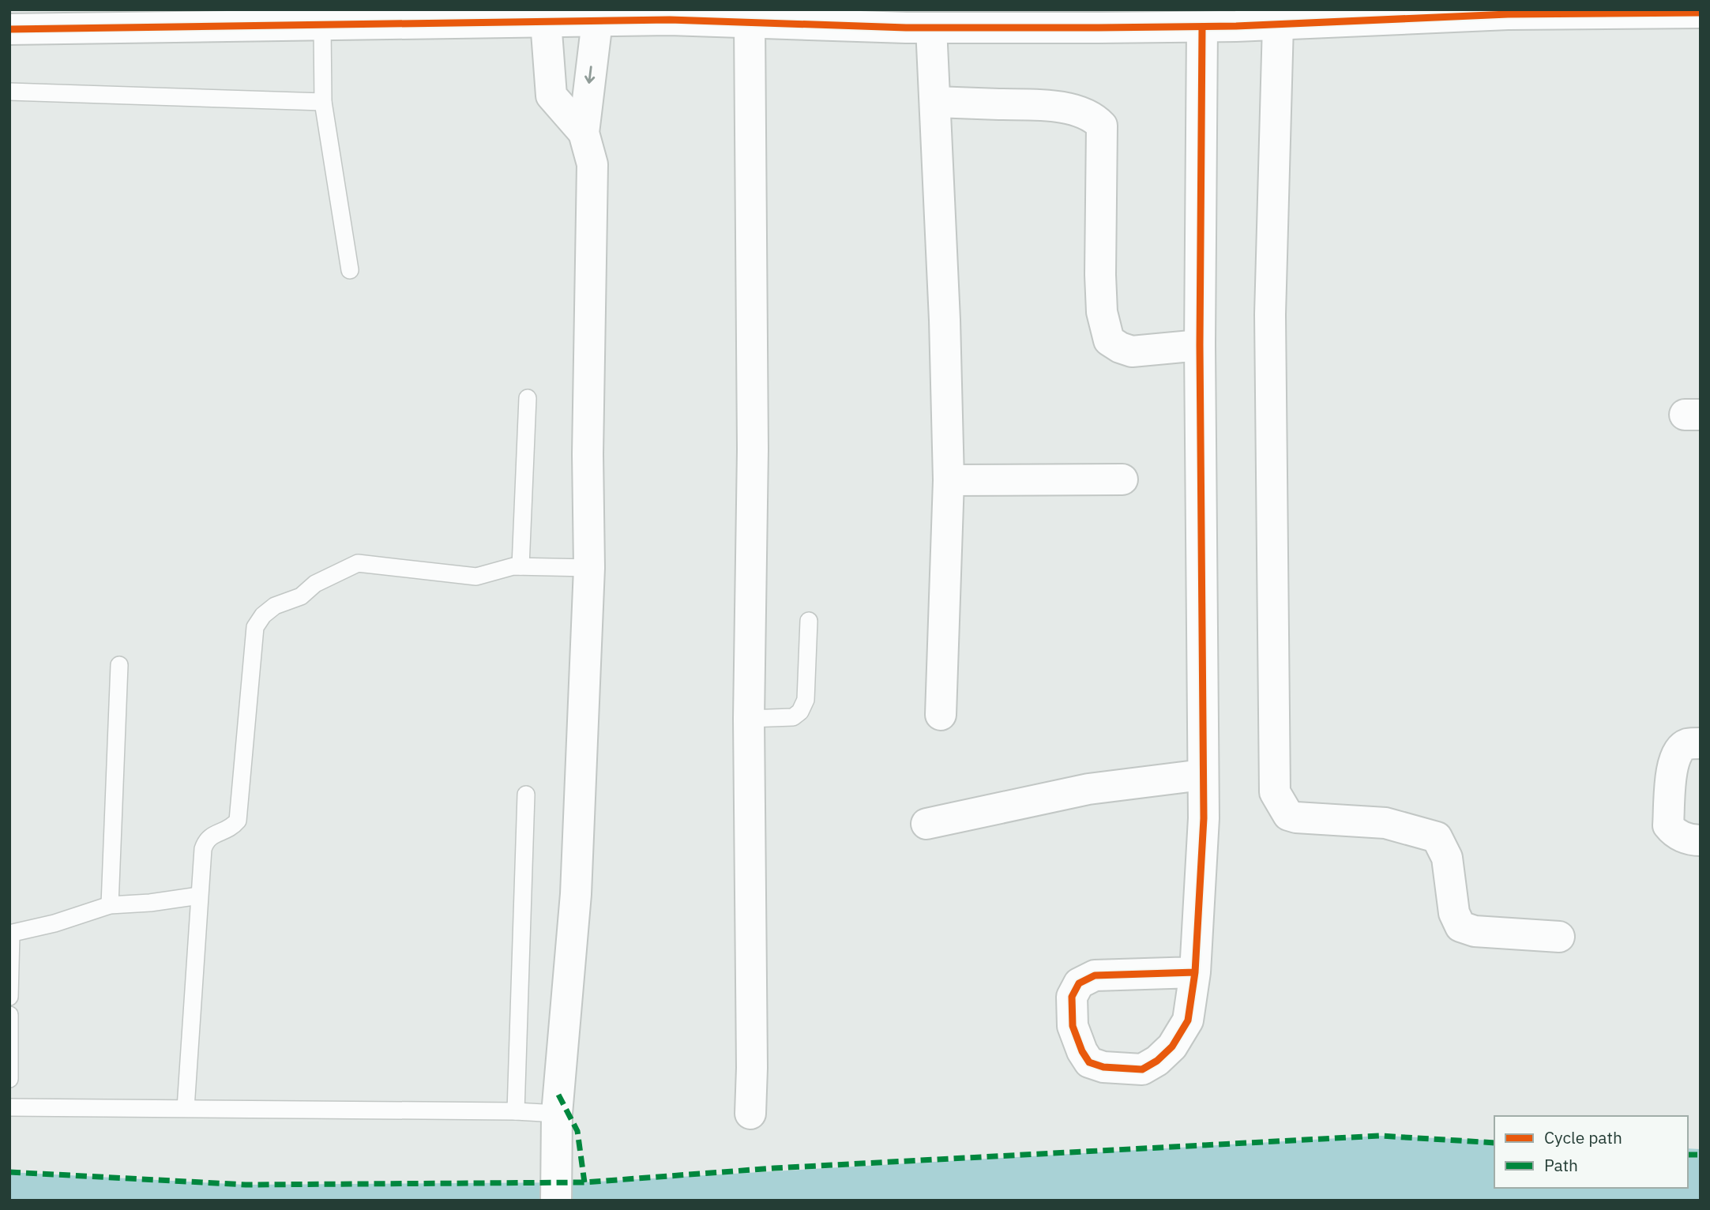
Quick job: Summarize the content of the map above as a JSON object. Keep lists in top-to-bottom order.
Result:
{
  "legend": ["Cycle path", "Path"]
}
